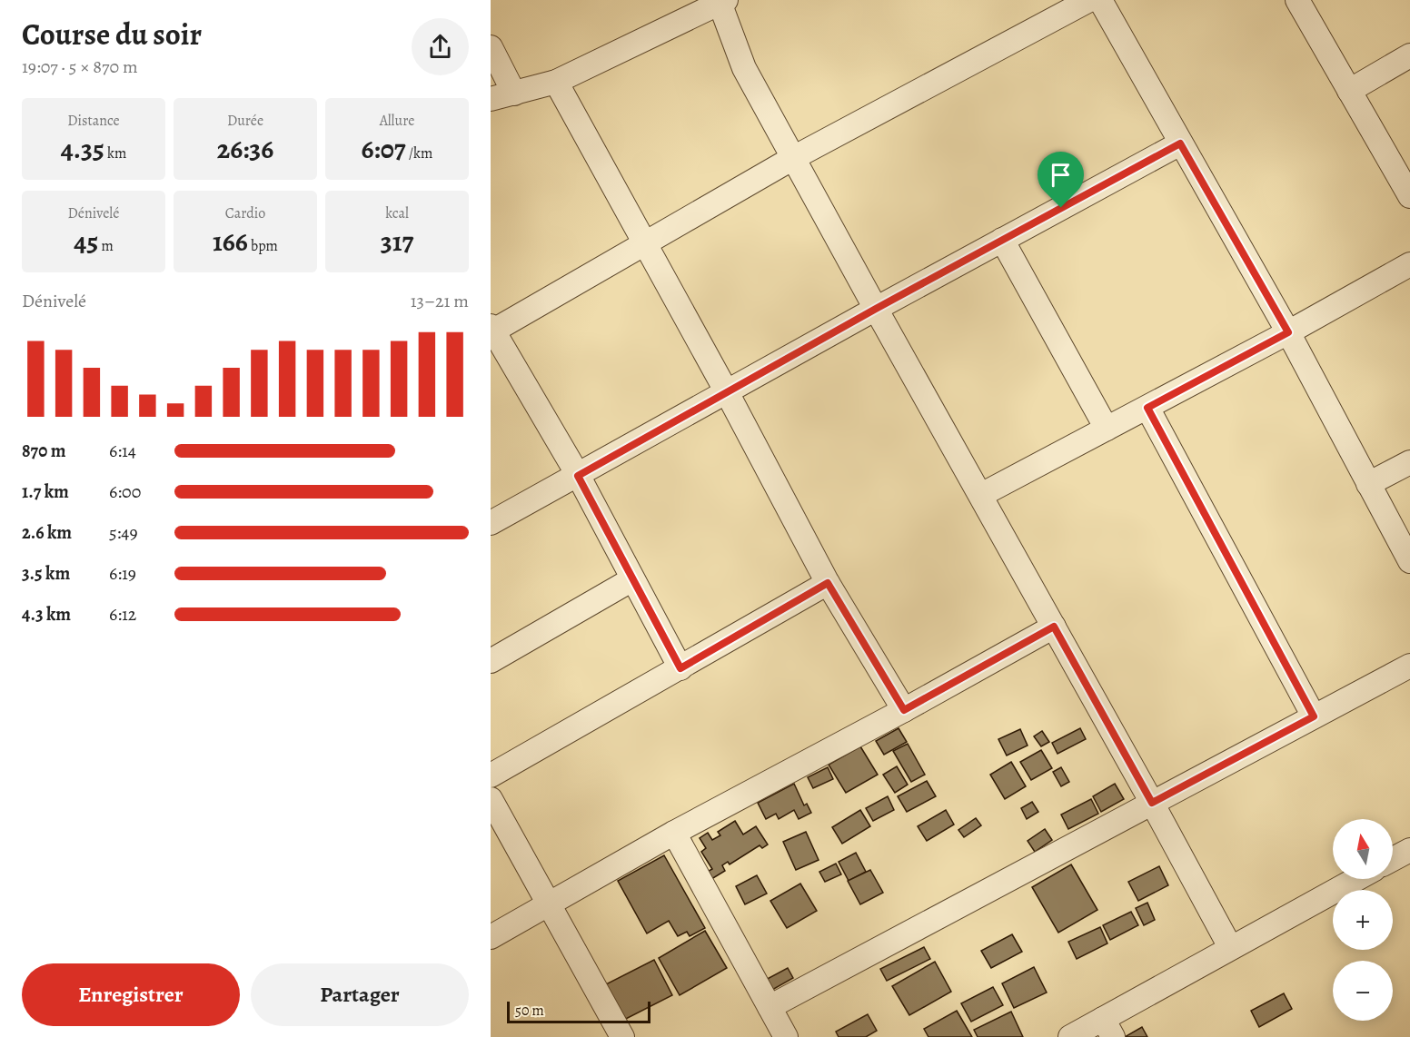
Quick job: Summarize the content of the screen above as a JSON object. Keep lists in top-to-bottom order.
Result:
{
  "scale_bar": "50 m",
  "north": "top",
  "page": {
    "heading": ["Course du soir", "19:07 · 5 × 870 m"],
    "stats": [
      ["Distance", "4.35 km"],
      ["Durée", "26:36"],
      ["Allure", "6:07 /km"],
      ["Dénivelé", "45 m"],
      ["Cardio", "166 bpm"],
      ["kcal", "317"]
    ],
    "chart": ["Dénivelé", "13–21 m"],
    "list": [
      {
        "name": "870 m",
        "note": "6:14"
      },
      {
        "name": "1.7 km",
        "note": "6:00"
      },
      {
        "name": "2.6 km",
        "note": "5:49"
      },
      {
        "name": "3.5 km",
        "note": "6:19"
      },
      {
        "name": "4.3 km",
        "note": "6:12"
      }
    ],
    "map_buttons": ["+", "−"],
    "buttons": ["Enregistrer", "Partager"],
    "scale": "50 m"
  }
}
